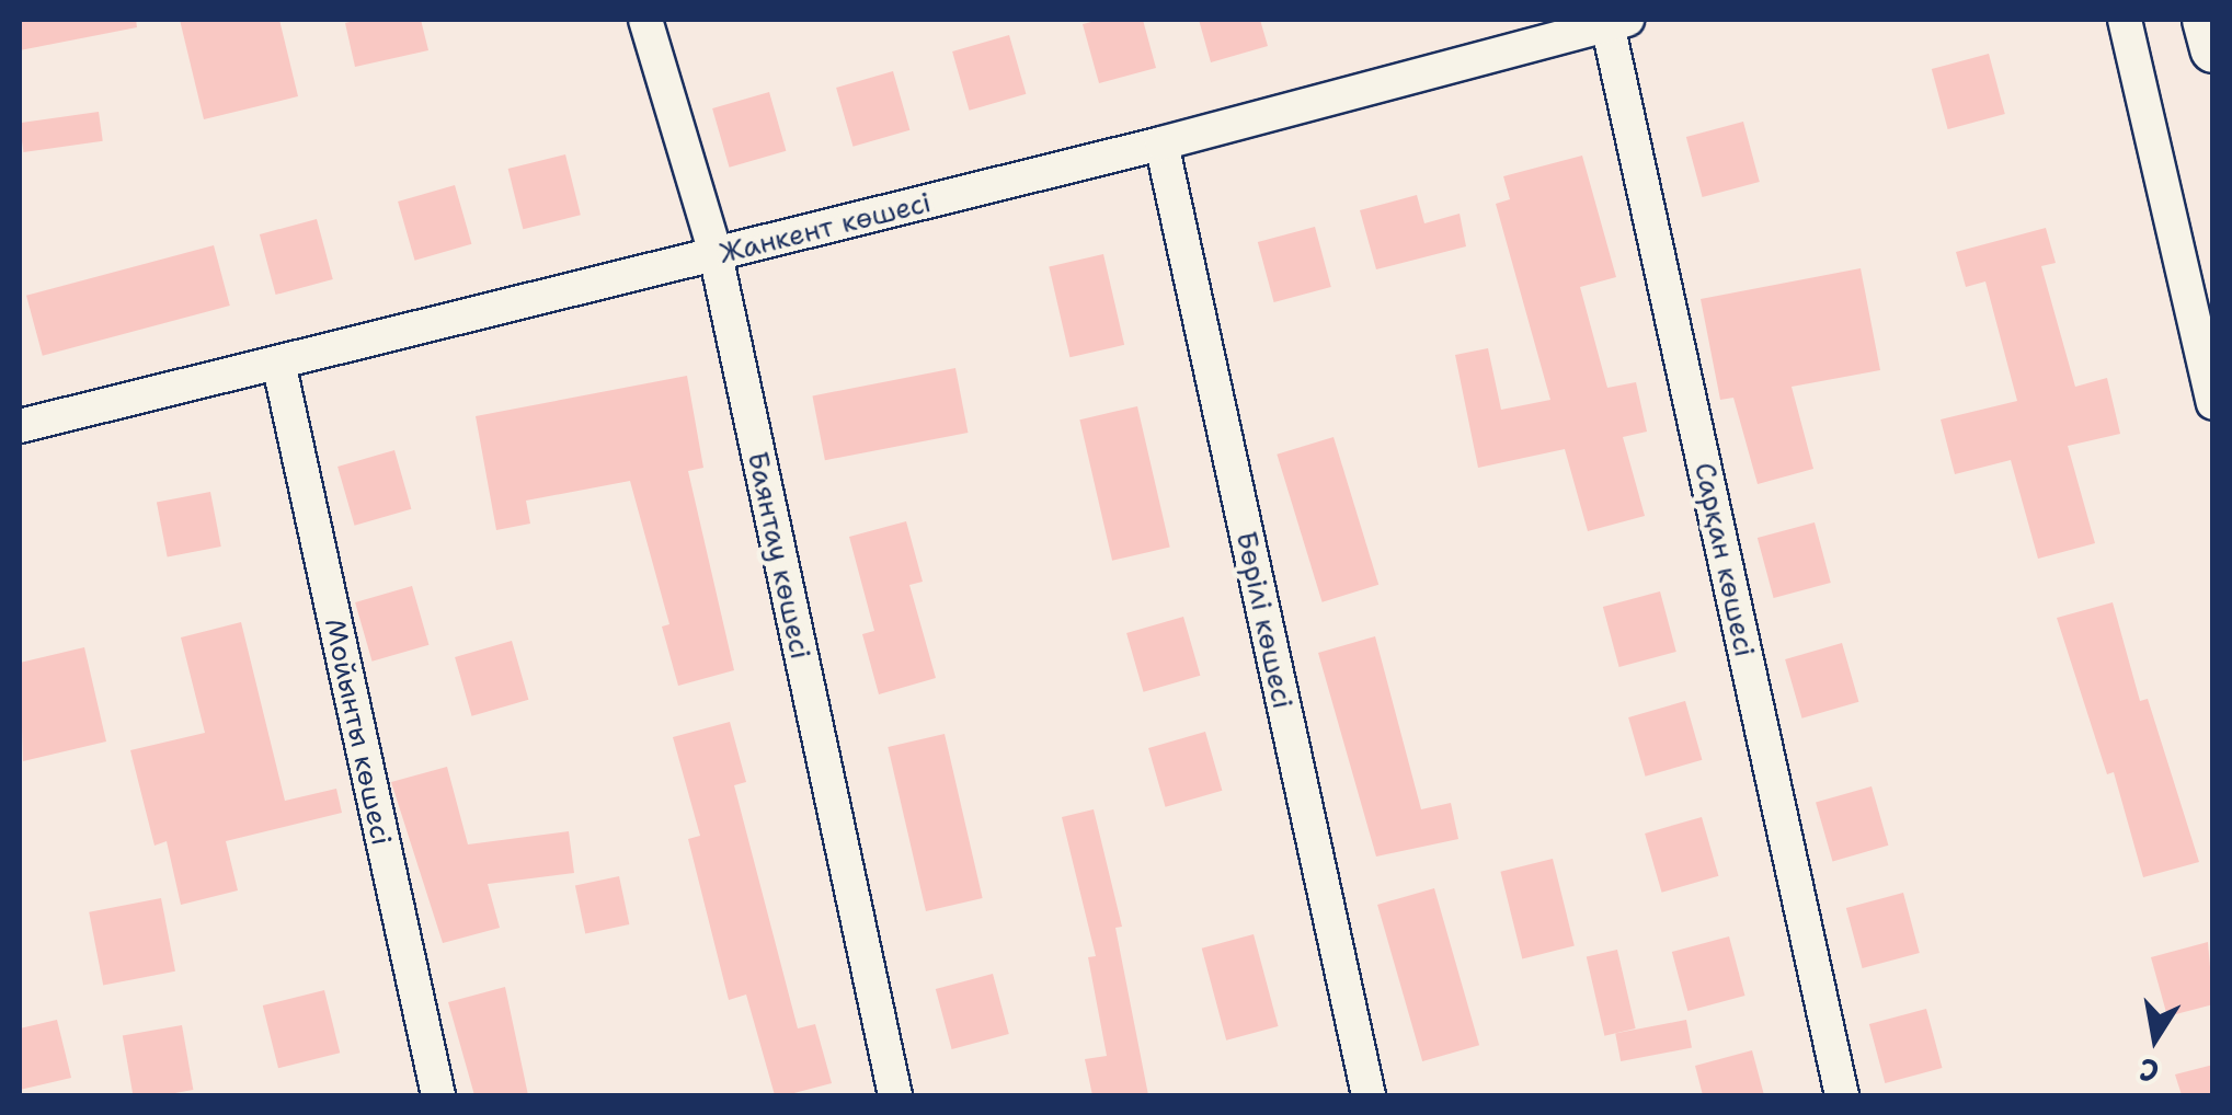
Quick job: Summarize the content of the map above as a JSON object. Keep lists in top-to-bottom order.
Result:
{
  "streets": {
    "street": [
      "Жанкент көшесі",
      "Баянтау көшесі",
      "Сарқан көшесі",
      "Бөрілі көшесі",
      "Мойынты көшесі"
    ]
  },
  "crossings": [
    ["Жанкент көшесі", "Баянтау көшесі"],
    ["Жанкент көшесі", "Сарқан көшесі"],
    ["Жанкент көшесі", "Бөрілі көшесі"],
    ["Жанкент көшесі", "Мойынты көшесі"]
  ],
  "north": "bottom"
}
